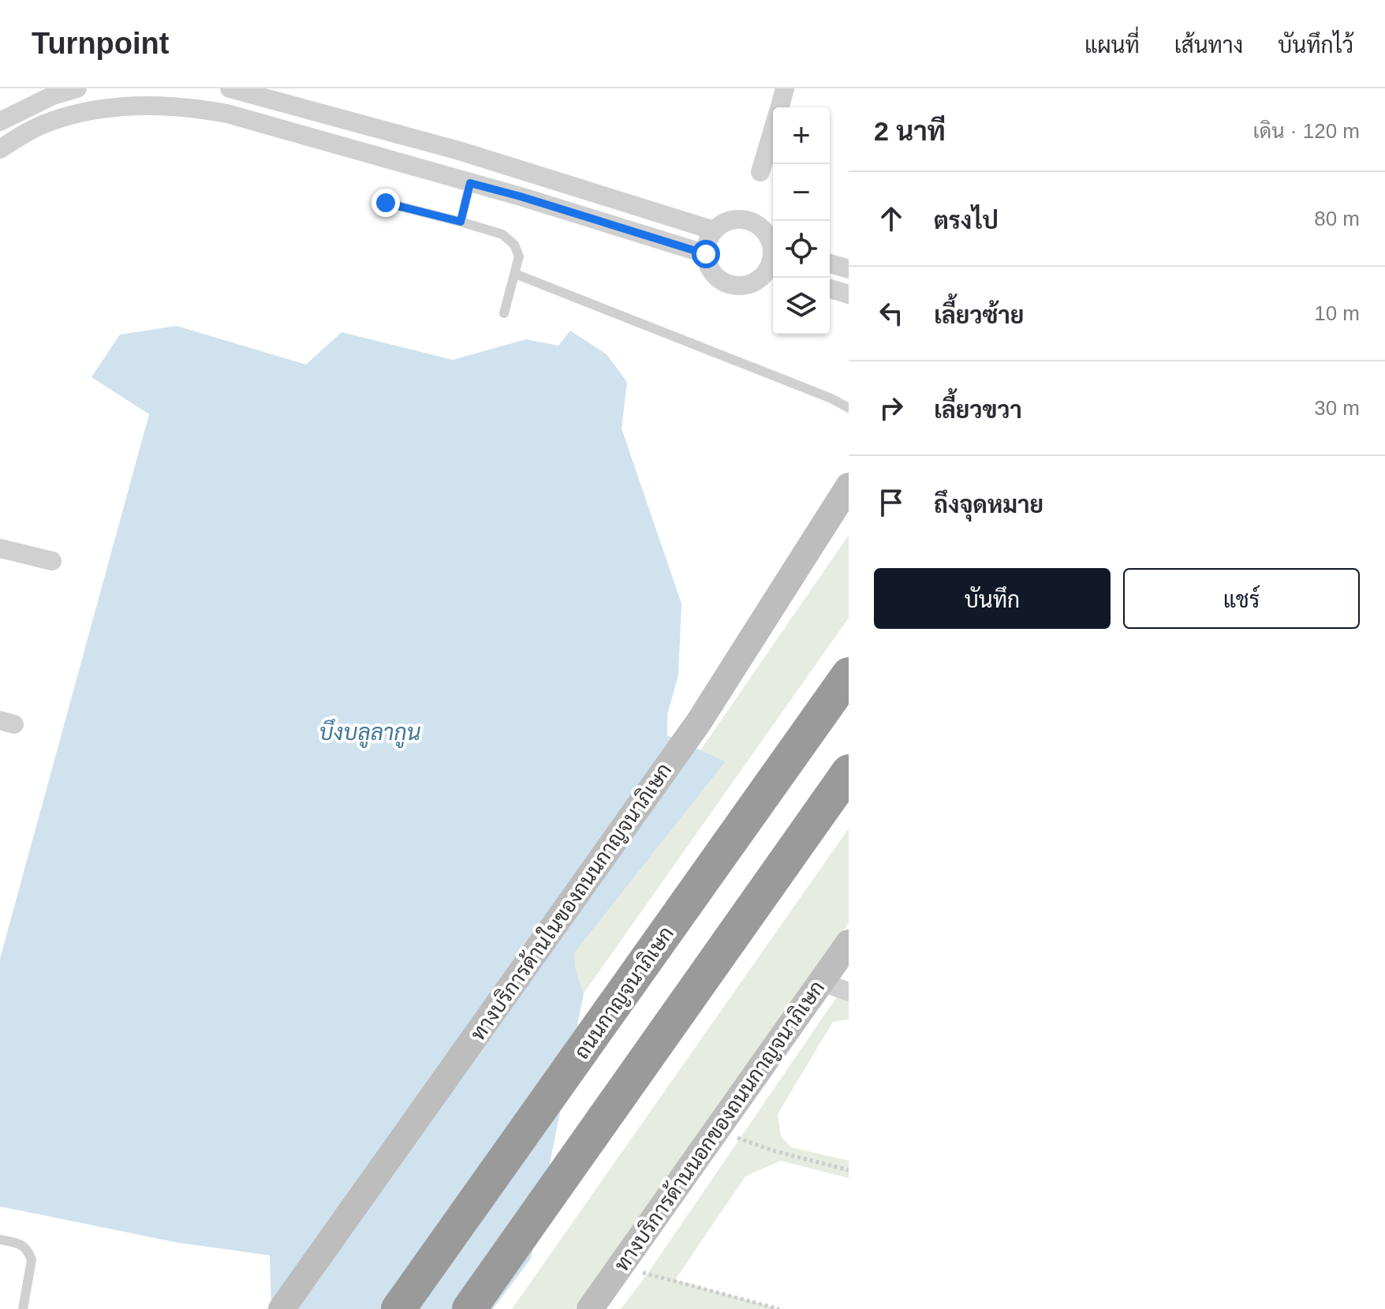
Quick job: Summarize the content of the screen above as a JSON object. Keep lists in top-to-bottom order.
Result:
{
  "streets": {
    "highway": ["ถนนกาญจนาภิเษก"],
    "main road": ["ทางบริการด้านในของถนนกาญจนาภิเษก", "ทางบริการด้านนอกของถนนกาญจนาภิเษก"]
  },
  "water": ["บึงบลูลากูน"],
  "page": {
    "header": "Turnpoint",
    "nav": ["แผนที่", "เส้นทาง", "บันทึกไว้"],
    "heading": ["2 นาที", "เดิน · 120 m"],
    "map_buttons": ["+", "−"],
    "list": [
      ["ตรงไป", "80 m"],
      ["เลี้ยวซ้าย", "10 m"],
      ["เลี้ยวขวา", "30 m"],
      "ถึงจุดหมาย"
    ],
    "buttons": ["บันทึก", "แชร์"]
  }
}
